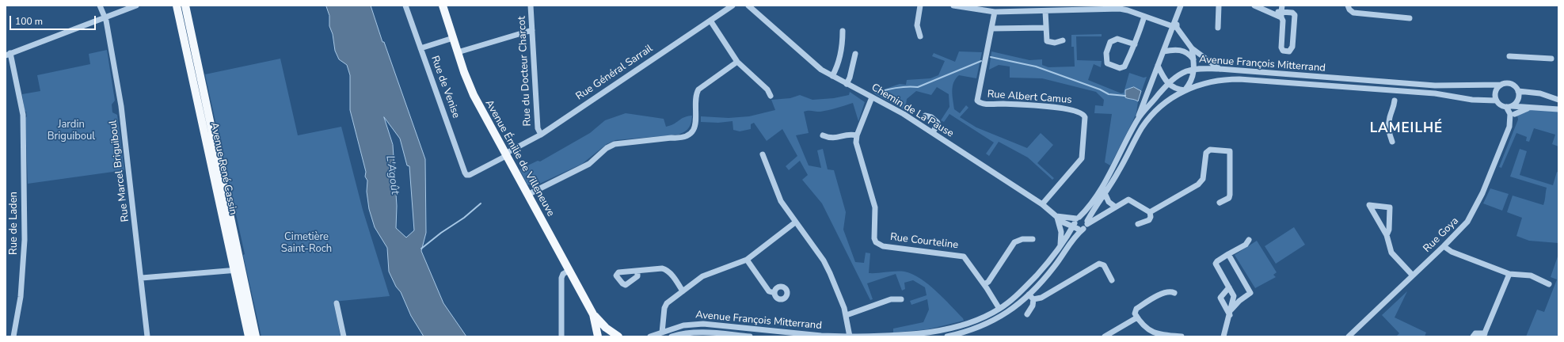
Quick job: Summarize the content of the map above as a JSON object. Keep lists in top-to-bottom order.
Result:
{
  "streets": {
    "main road": ["Avenue Émilie de Villeneuve", "Avenue René Cassin"],
    "street": [
      "Avenue François Mitterrand",
      "Rue du Docteur Charcot",
      "Rue Général Sarrail",
      "Rue de Venise",
      "Rue Albert Camus",
      "Chemin de La Pause",
      "Rue Marcel Briguiboul",
      "Rue de Laden",
      "Rue Goya",
      "Rue Courteline"
    ]
  },
  "crossings": [
    ["Avenue François Mitterrand", "Chemin de La Pause"],
    ["Avenue François Mitterrand", "Rue Goya"],
    ["Avenue François Mitterrand", "Rue Courteline"],
    ["Rue du Docteur Charcot", "Rue Général Sarrail"],
    ["Rue Général Sarrail", "Rue de Venise"],
    ["Rue Général Sarrail", "Avenue Émilie de Villeneuve"],
    ["Rue Albert Camus", "Chemin de La Pause"],
    ["Chemin de La Pause", "Rue Courteline"]
  ],
  "districts": ["LAMEILHÉ"],
  "water": ["L'Agoût"],
  "parks": ["Jardin Briguiboul", "Cimetière Saint-Roch"],
  "scale_bar": "100 m"
}
